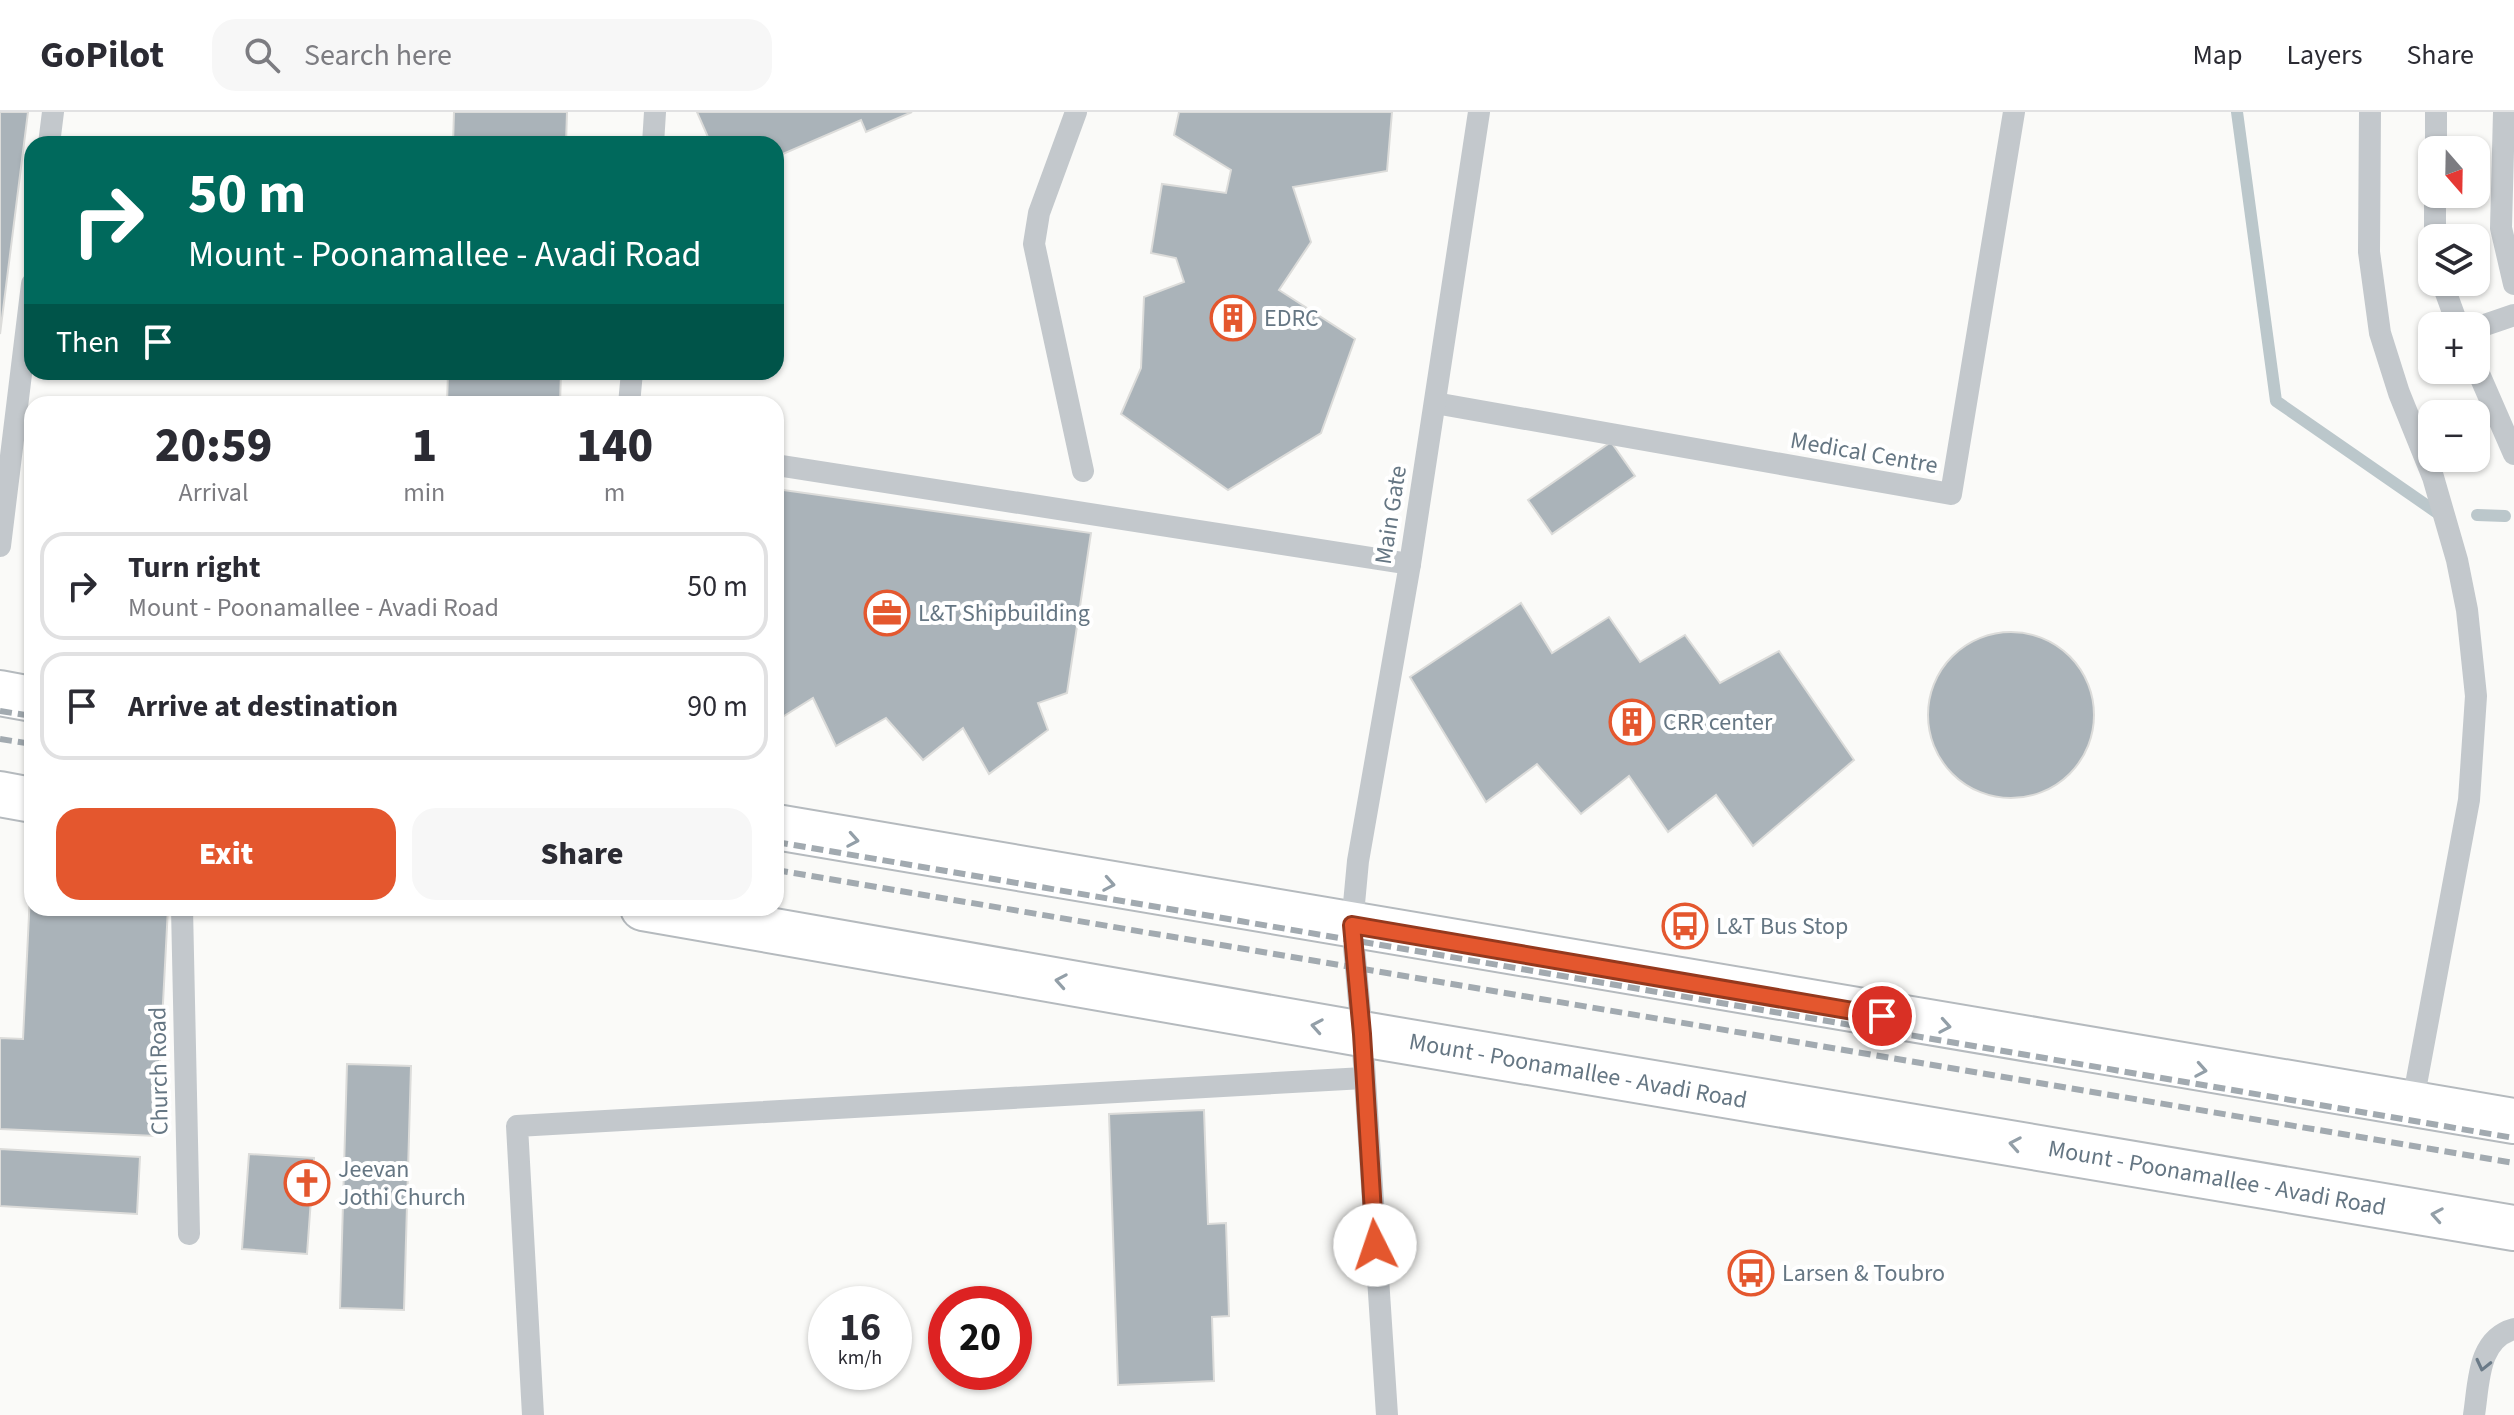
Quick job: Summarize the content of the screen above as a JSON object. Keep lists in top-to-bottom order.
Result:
{
  "streets": {
    "main road": ["Mount - Poonamallee - Avadi Road"],
    "lane": ["Medical Centre", "Main Gate", "Church Road"]
  },
  "crossings": [
    ["Medical Centre", "Main Gate"],
    ["Main Gate", "Mount - Poonamallee - Avadi Road"]
  ],
  "places": {
    "building": ["EDRC", "CRR center"],
    "office": ["L&T Shipbuilding"],
    "bus stop": ["L&T Bus Stop", "Larsen & Toubro"],
    "church": ["Jeevan Jothi Church"]
  },
  "north": "bottom",
  "page": {
    "header": "GoPilot",
    "search": "Search here",
    "nav": ["Map", "Layers", "Share"],
    "map_buttons": ["+", "−"],
    "turn": ["50 m", "Mount - Poonamallee - Avadi Road"],
    "then": "Then",
    "eta": [
      "20:59",
      "Arrival",
      "1",
      "min",
      "140",
      "m"
    ],
    "list": [
      {
        "name": "Turn right",
        "note": "Mount - Poonamallee - Avadi Road",
        "value": "50 m"
      },
      {
        "name": "Arrive at destination",
        "value": "90 m"
      }
    ],
    "buttons": ["Exit", "Share"],
    "speed": "16 km/h",
    "limit": "20"
  }
}
